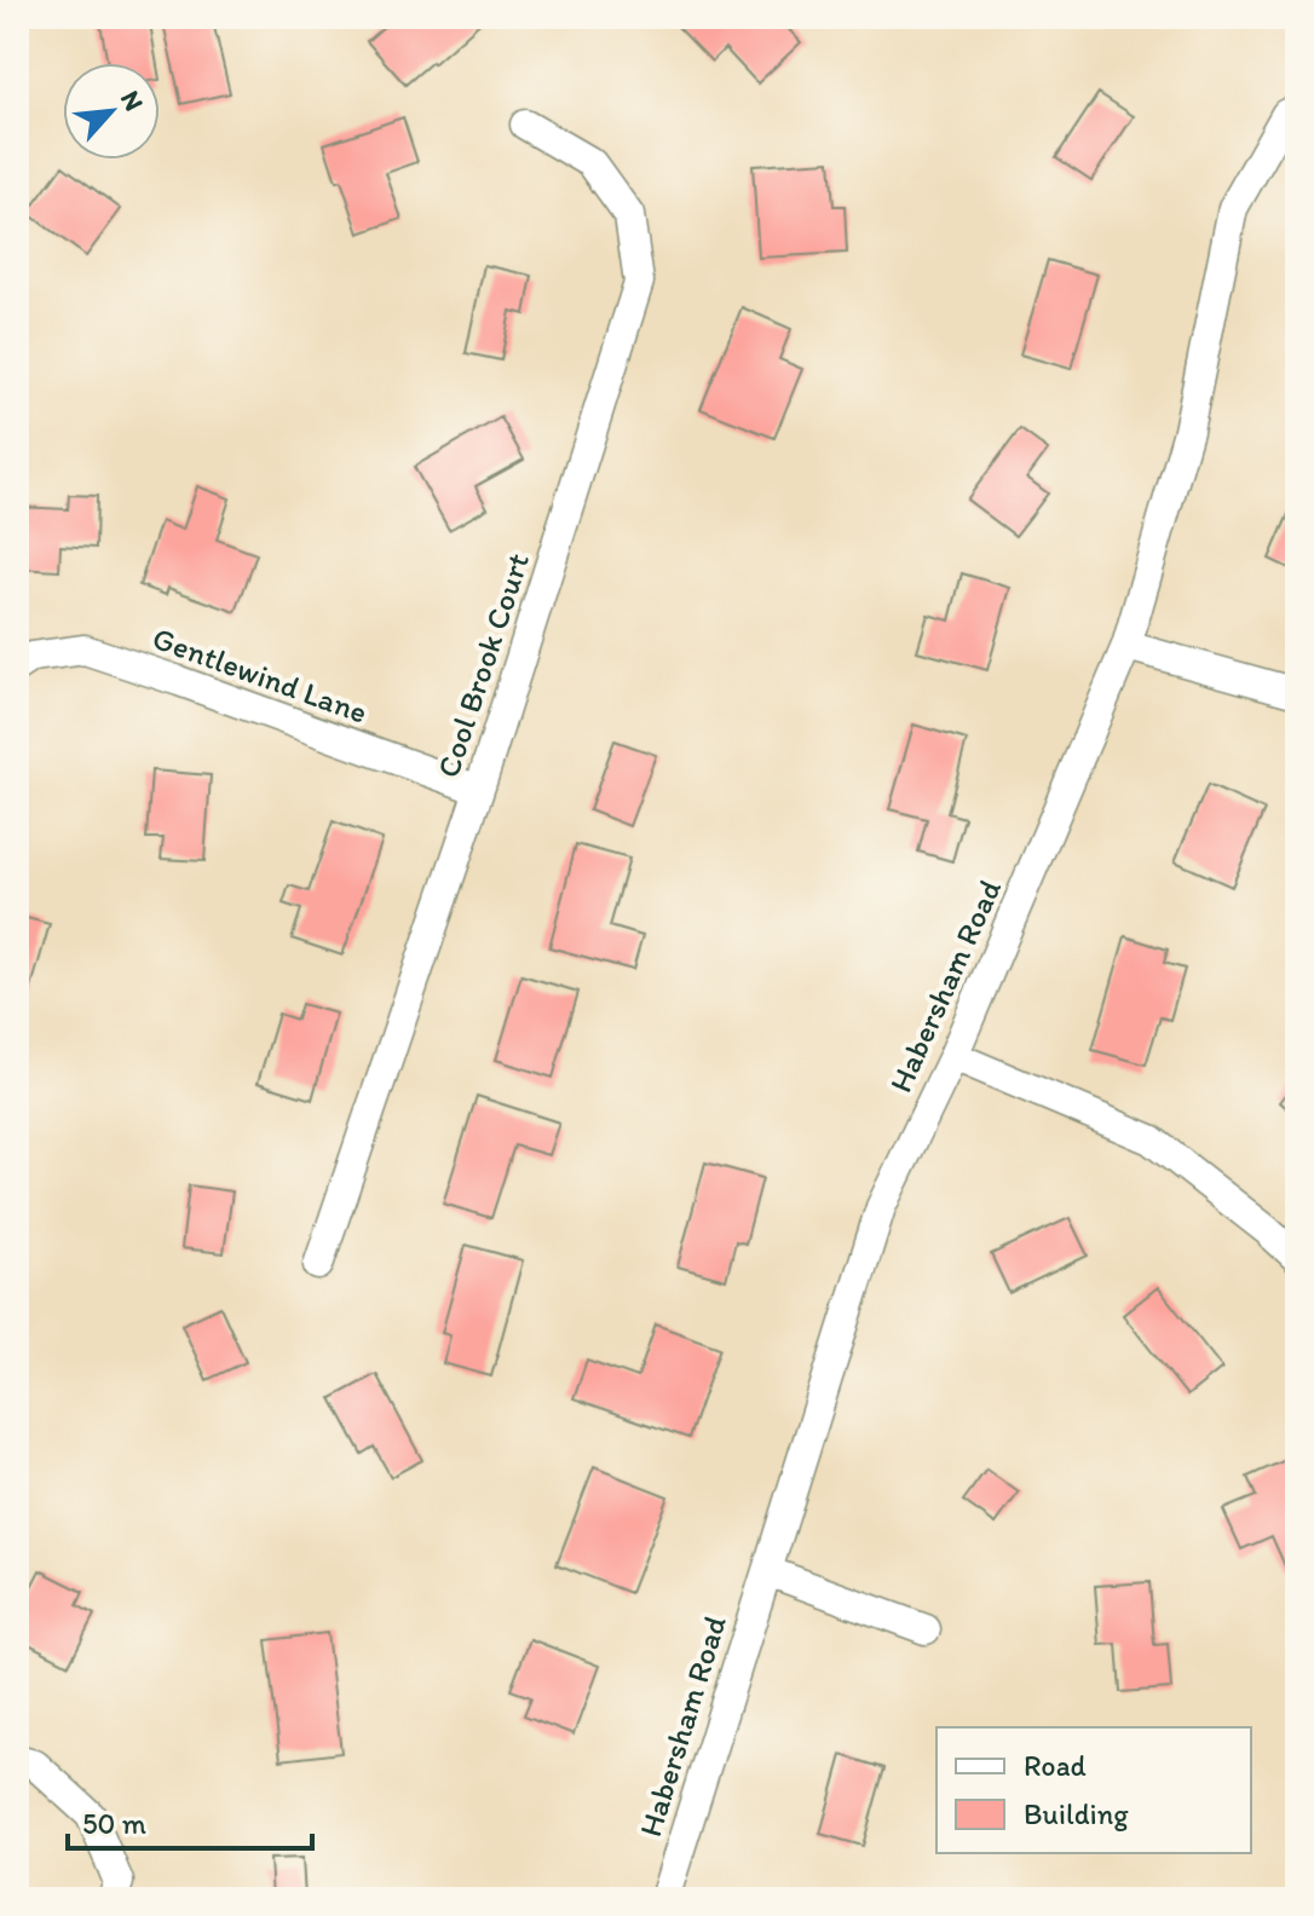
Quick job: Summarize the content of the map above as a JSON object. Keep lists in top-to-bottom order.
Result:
{
  "streets": {
    "street": ["Cool Brook Court", "Gentlewind Lane", "Habersham Road"]
  },
  "crossings": [
    ["Cool Brook Court", "Gentlewind Lane"]
  ],
  "legend": ["Road", "Building"],
  "scale_bar": "50 m",
  "north": "top right"
}
